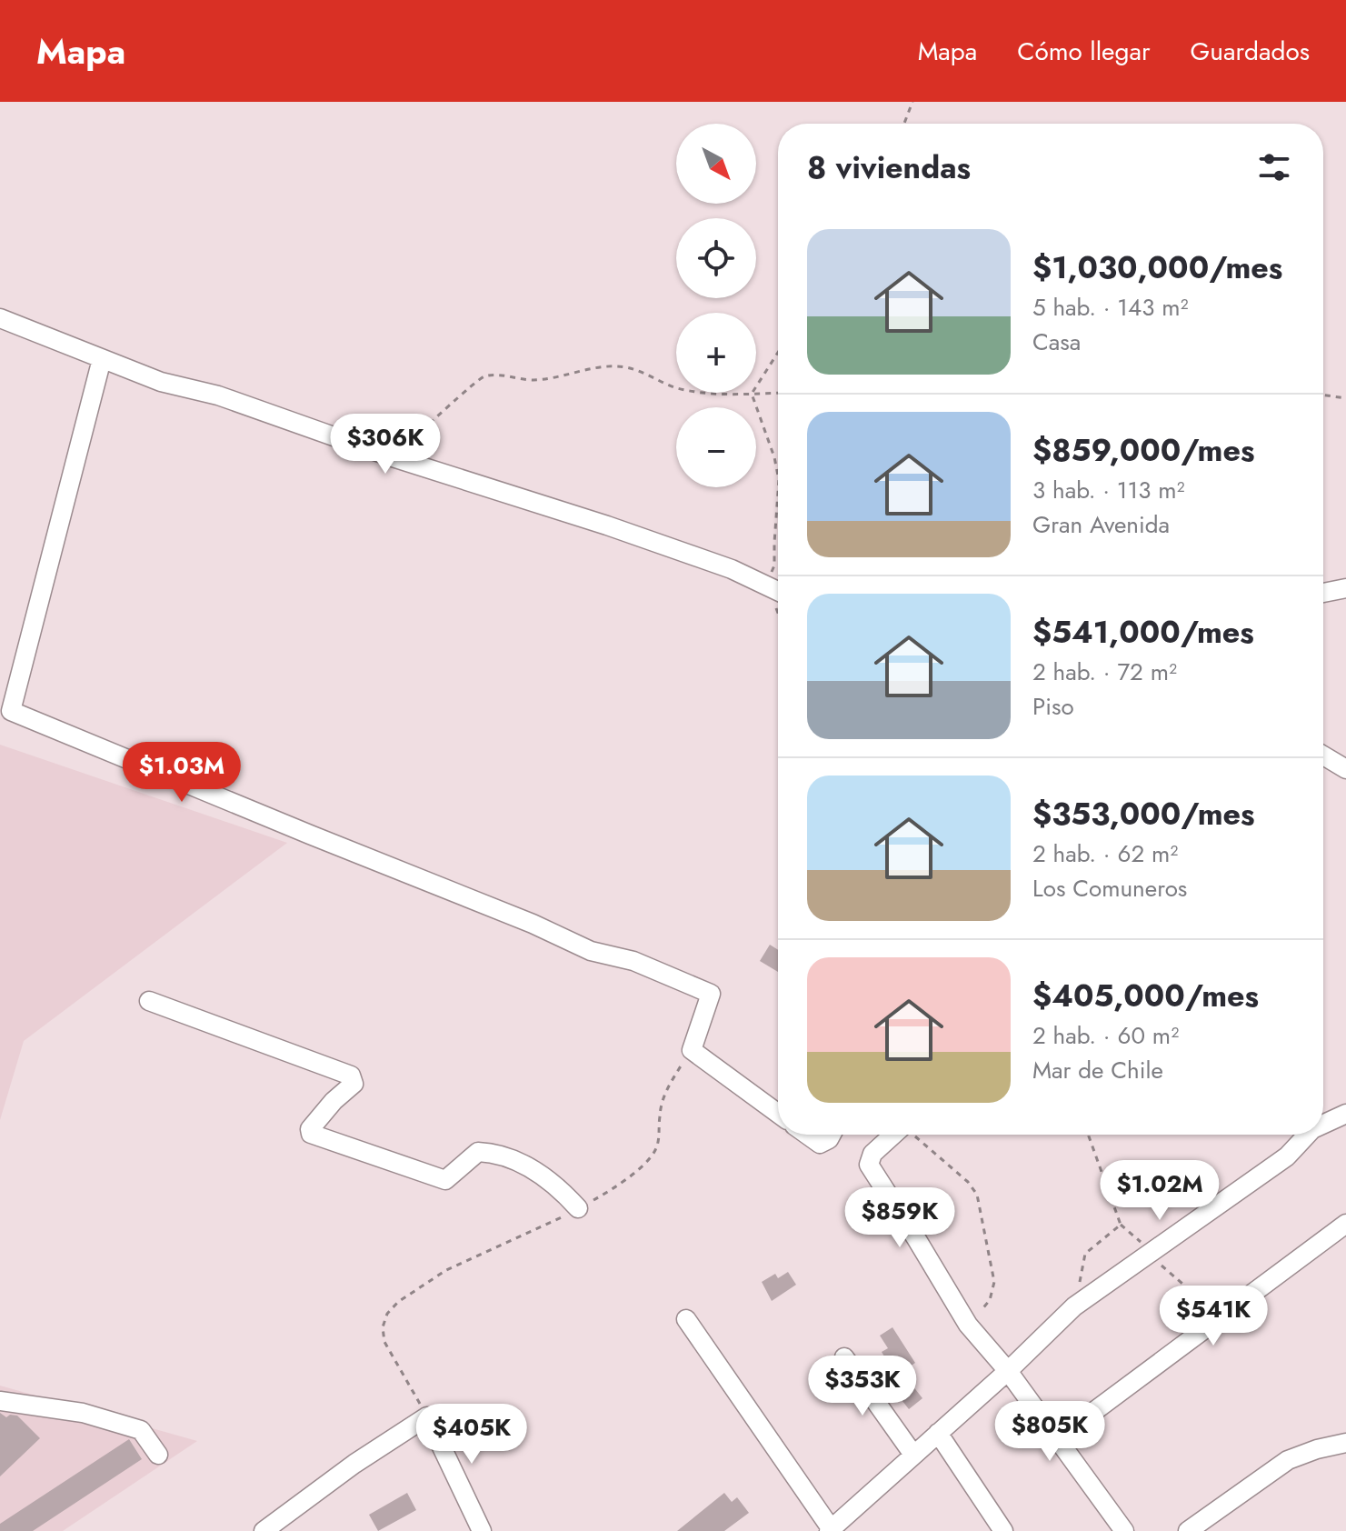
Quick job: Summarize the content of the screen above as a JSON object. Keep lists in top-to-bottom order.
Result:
{
  "north": "bottom right",
  "page": {
    "header": "Mapa",
    "nav": ["Mapa", "Cómo llegar", "Guardados"],
    "map_buttons": ["+", "−"],
    "heading": "8 viviendas",
    "list": [
      {
        "name": "$1,030,000/mes",
        "note": "5 hab. · 143 m² · Casa"
      },
      {
        "name": "$859,000/mes",
        "note": "3 hab. · 113 m² · Gran Avenida"
      },
      {
        "name": "$541,000/mes",
        "note": "2 hab. · 72 m² · Piso"
      },
      {
        "name": "$353,000/mes",
        "note": "2 hab. · 62 m² · Los Comuneros"
      },
      {
        "name": "$405,000/mes",
        "note": "2 hab. · 60 m² · Mar de Chile"
      }
    ],
    "price": [
      "$306K",
      "$1.03M",
      "$1.02M",
      "$859K",
      "$541K",
      "$353K",
      "$805K",
      "$405K"
    ]
  }
}
